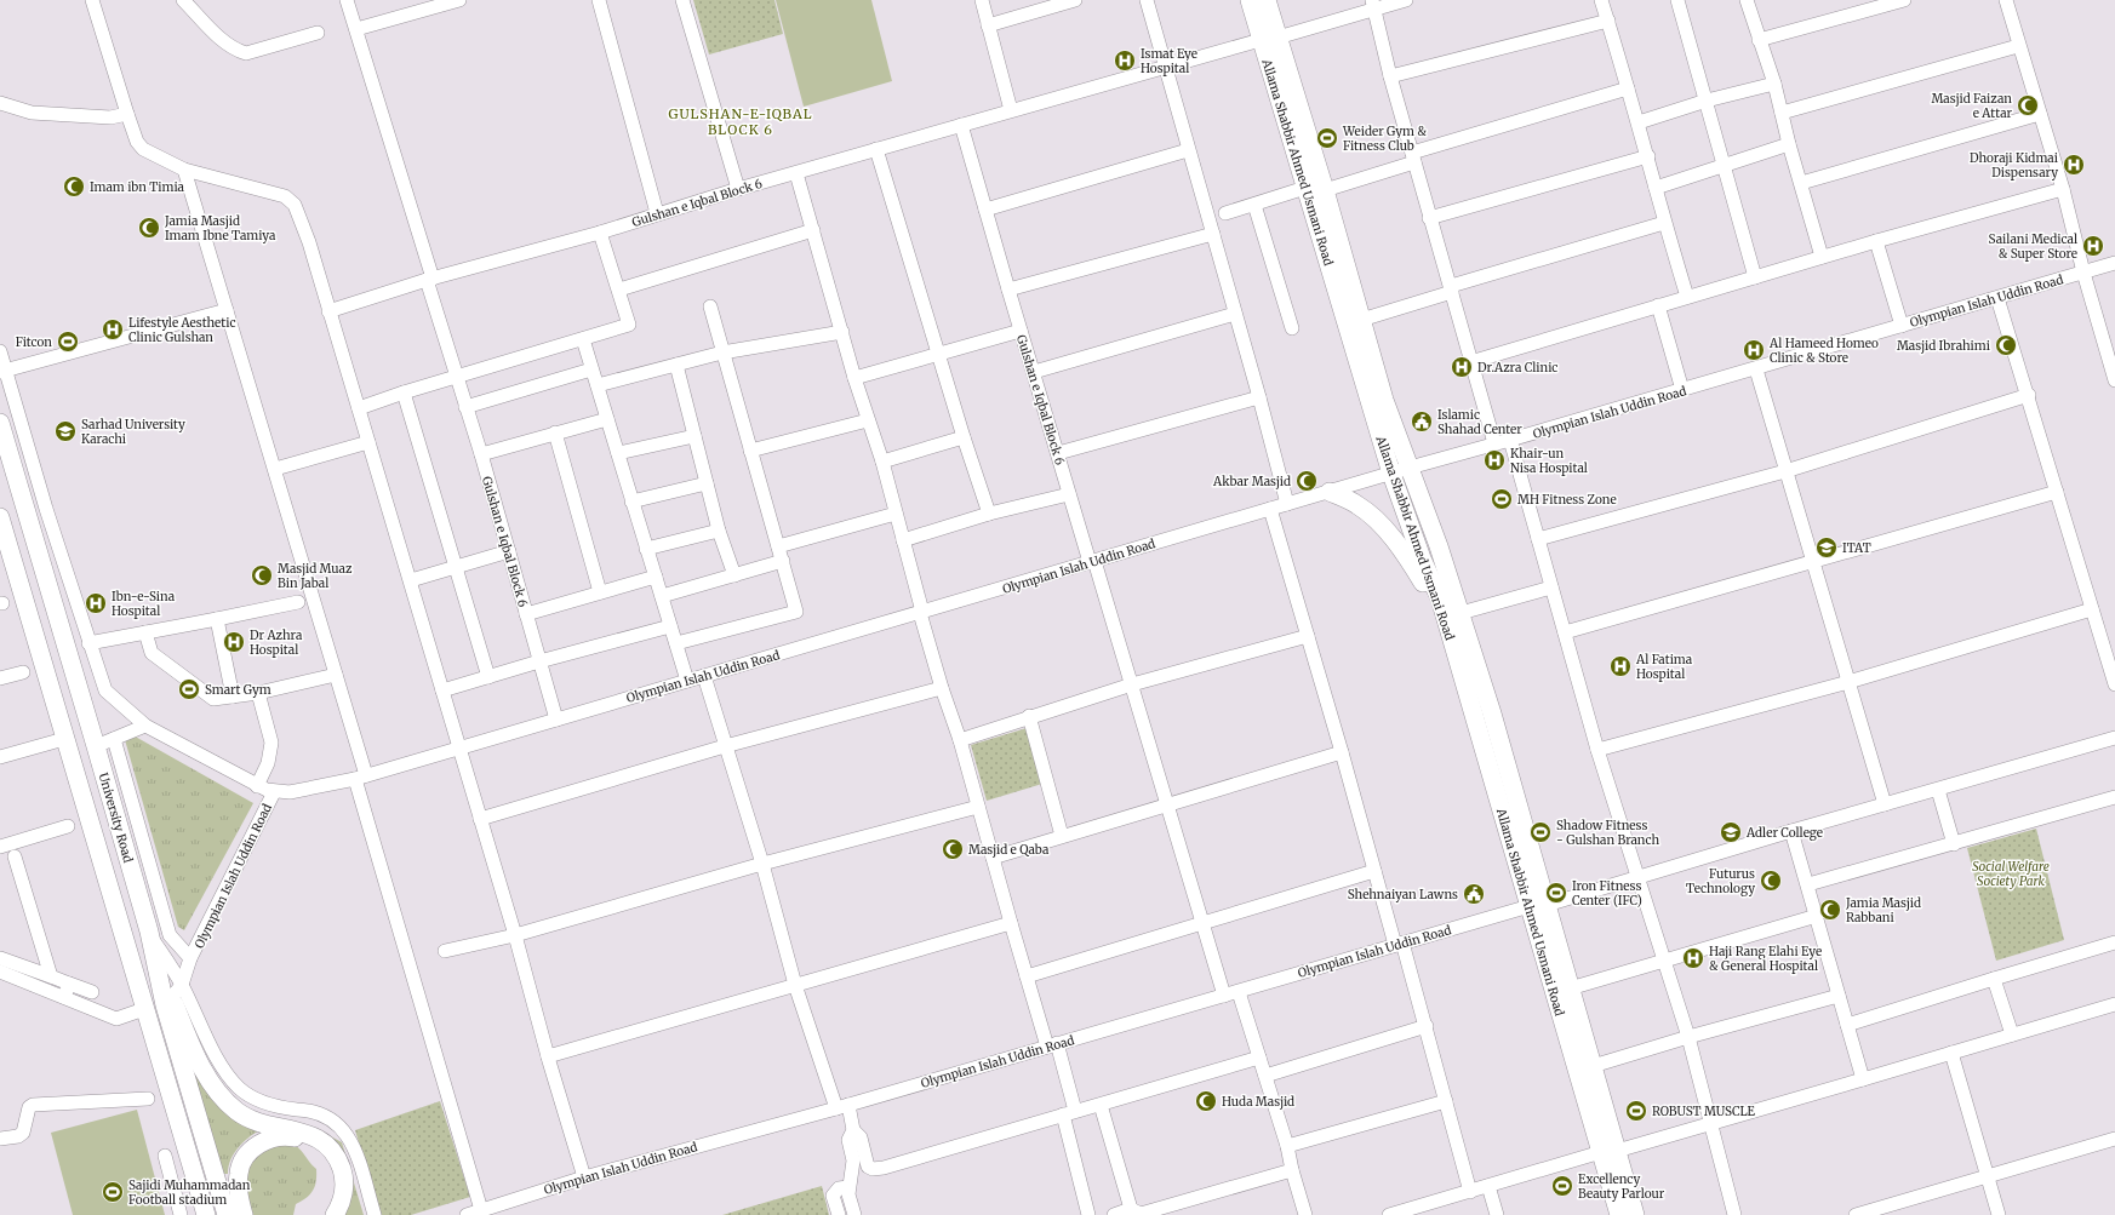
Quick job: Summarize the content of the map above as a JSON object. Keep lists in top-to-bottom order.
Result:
{
  "streets": {
    "main road": ["Allama Shabbir Ahmed Usmani Road", "University Road"],
    "street": ["Gulshan e Iqbal Block 6", "Olympian Islah Uddin Road"]
  },
  "crossings": [
    ["Allama Shabbir Ahmed Usmani Road", "Gulshan e Iqbal Block 6"],
    ["Allama Shabbir Ahmed Usmani Road", "Olympian Islah Uddin Road"],
    ["Gulshan e Iqbal Block 6", "Olympian Islah Uddin Road"],
    ["Olympian Islah Uddin Road", "University Road"]
  ],
  "districts": ["GULSHAN-E-IQBAL BLOCK 6"],
  "parks": ["Social Welfare Society Park"],
  "places": {
    "hospital": [
      "Ismat Eye Hospital",
      "Dhoraji Kidmai Dispensary",
      "Sailani Medical & Super Store",
      "Lifestyle Aesthetic Clinic Gulshan",
      "Al Hameed Homeo Clinic & Store",
      "Dr.Azra Clinic",
      "Khair-un Nisa Hospital",
      "Ibn-e-Sina Hospital",
      "Dr Azhra Hospital",
      "Al Fatima Hospital",
      "Haji Rang Elahi Eye & General Hospital"
    ],
    "mosque": [
      "Masjid Faizan e Attar",
      "Imam ibn Timia",
      "Jamia Masjid Imam Ibne Tamiya",
      "Masjid Ibrahimi",
      "Akbar Masjid",
      "Masjid Muaz Bin Jabal",
      "Masjid e Qaba",
      "Futurus Technology",
      "Jamia Masjid Rabbani",
      "Huda Masjid"
    ],
    "sports": [
      "Weider Gym & Fitness Club",
      "Fitcon",
      "MH Fitness Zone",
      "Smart Gym",
      "Shadow Fitness - Gulshan Branch",
      "Iron Fitness Center (IFC)",
      "ROBUST MUSCLE",
      "Excellency Beauty Parlour",
      "Sajidi Muhammadan Football stadium"
    ],
    "public building": ["Islamic Shahad Center", "Shehnaiyan Lawns"],
    "school or university": ["Sarhad University Karachi", "ITAT", "Adler College"]
  }
}
